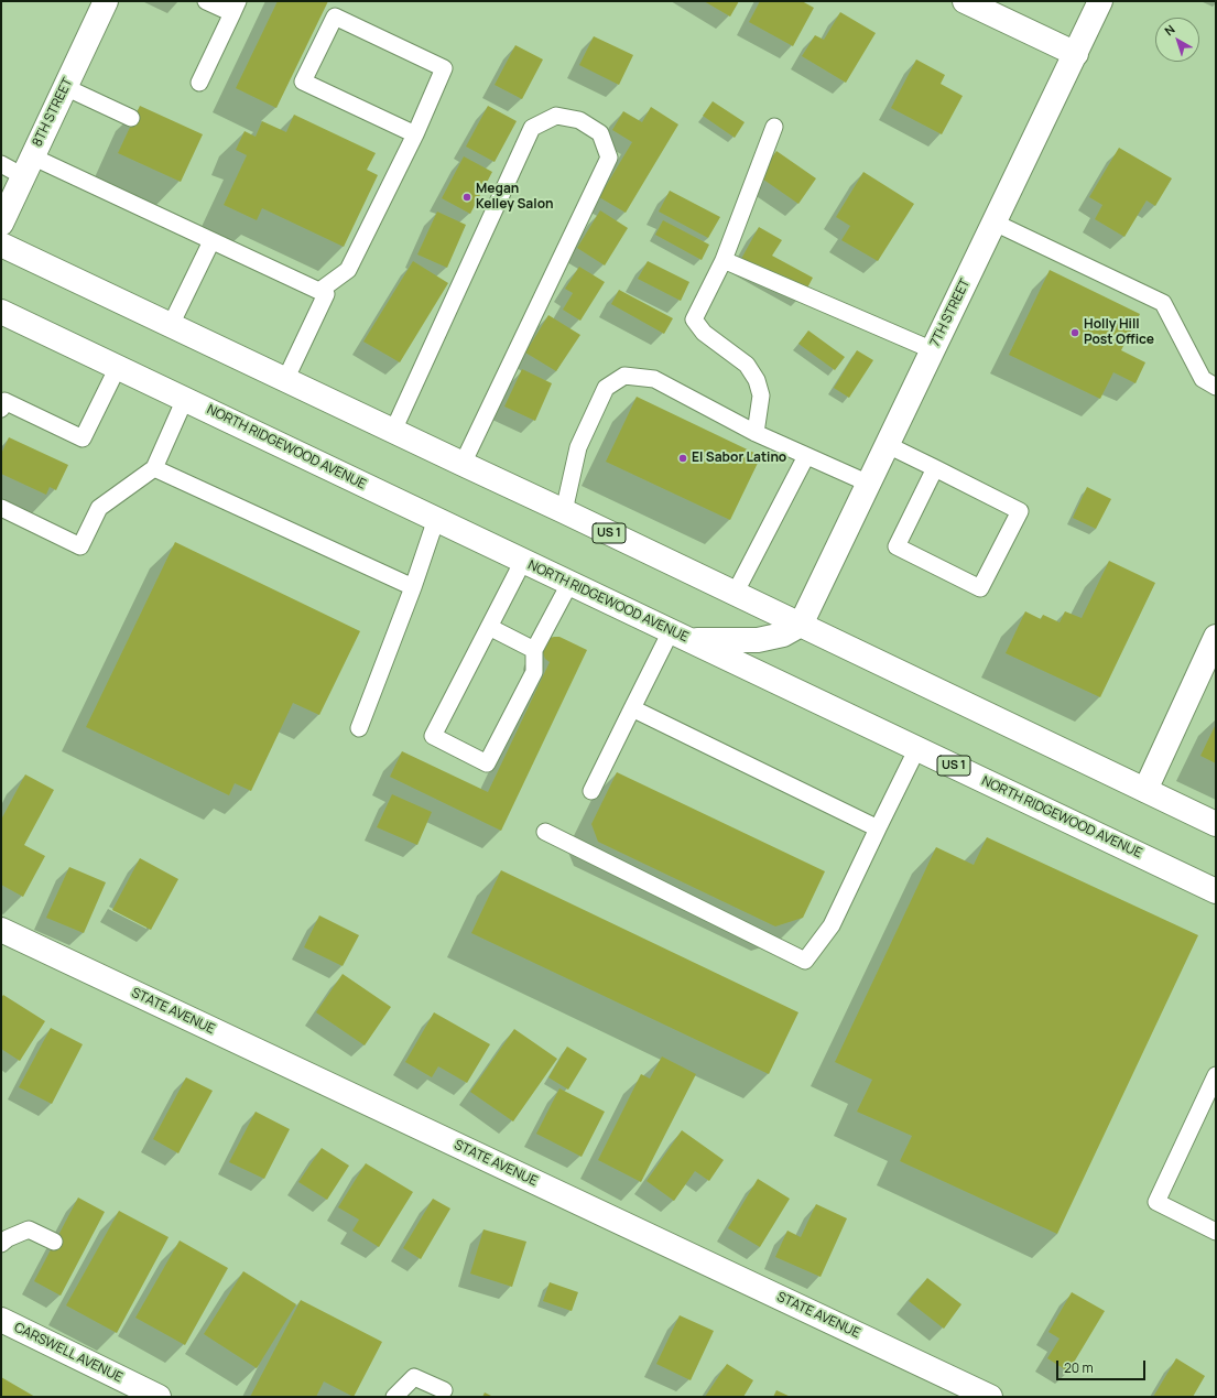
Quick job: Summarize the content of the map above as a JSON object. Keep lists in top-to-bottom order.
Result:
{
  "streets": {
    "main road": [
      "8TH STREET",
      "7TH STREET",
      "NORTH RIDGEWOOD AVENUE",
      "US 1",
      "STATE AVENUE",
      "CARSWELL AVENUE"
    ]
  },
  "crossings": [
    ["7TH STREET", "US 1"]
  ],
  "places": ["Megan Kelley Salon", "Holly Hill Post Office", "El Sabor Latino"],
  "scale_bar": "20 m",
  "north": "top left"
}
